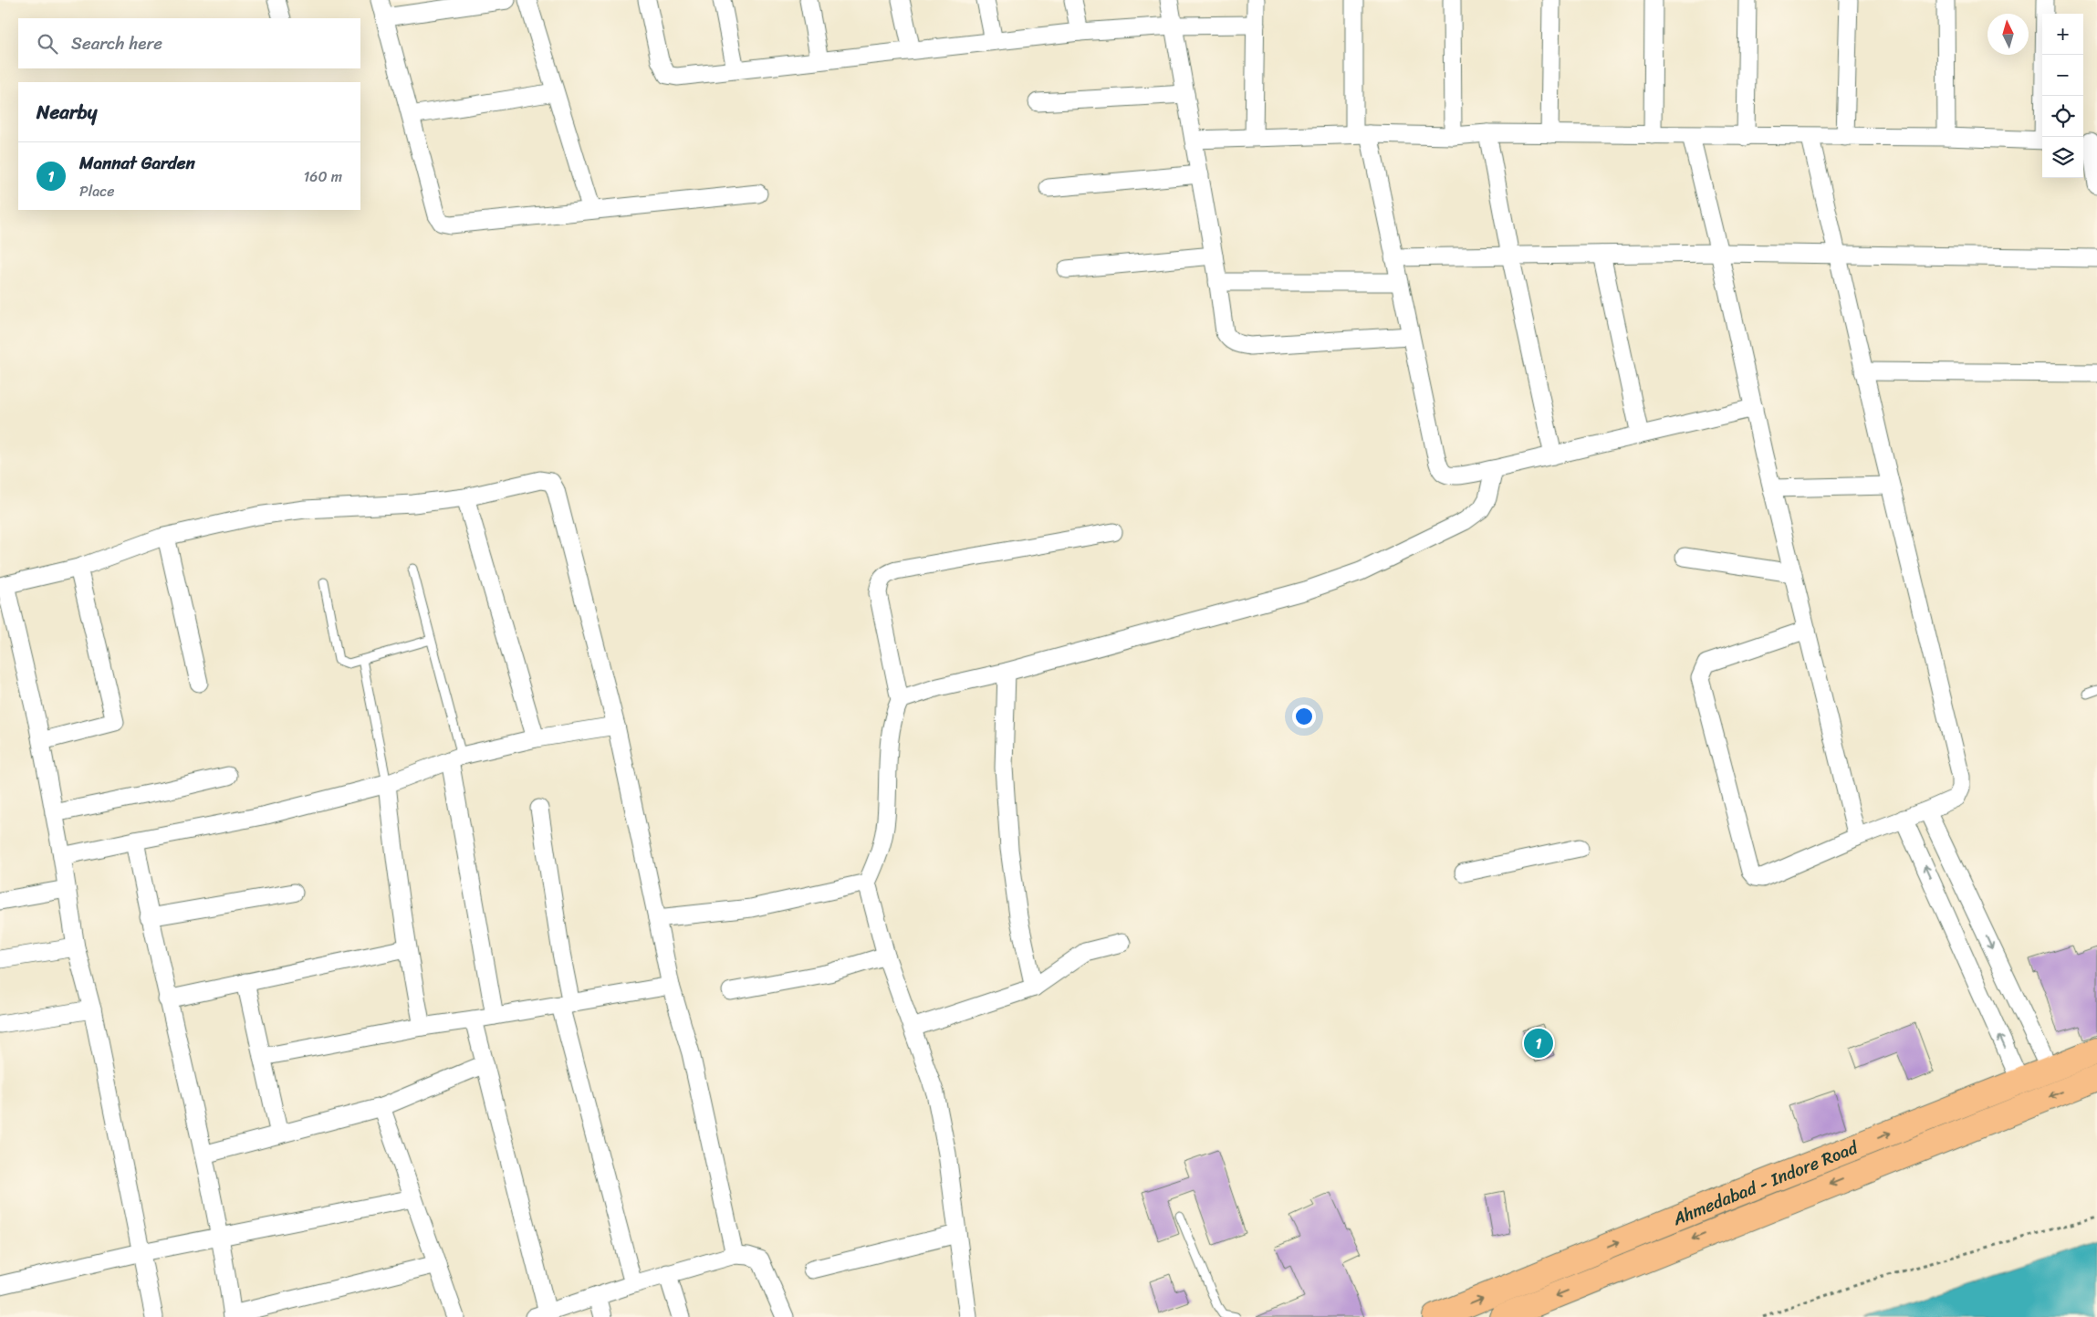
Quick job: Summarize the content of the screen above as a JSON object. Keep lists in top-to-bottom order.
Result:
{
  "streets": {
    "highway": ["Ahmedabad - Indore Road"]
  },
  "north": "top",
  "page": {
    "map_buttons": ["+", "−"],
    "search": "Search here",
    "heading": "Nearby",
    "list": [
      {
        "mark": "1",
        "name": "Mannat Garden",
        "note": "Place",
        "value": "160 m"
      }
    ],
    "pins": "1"
  }
}
